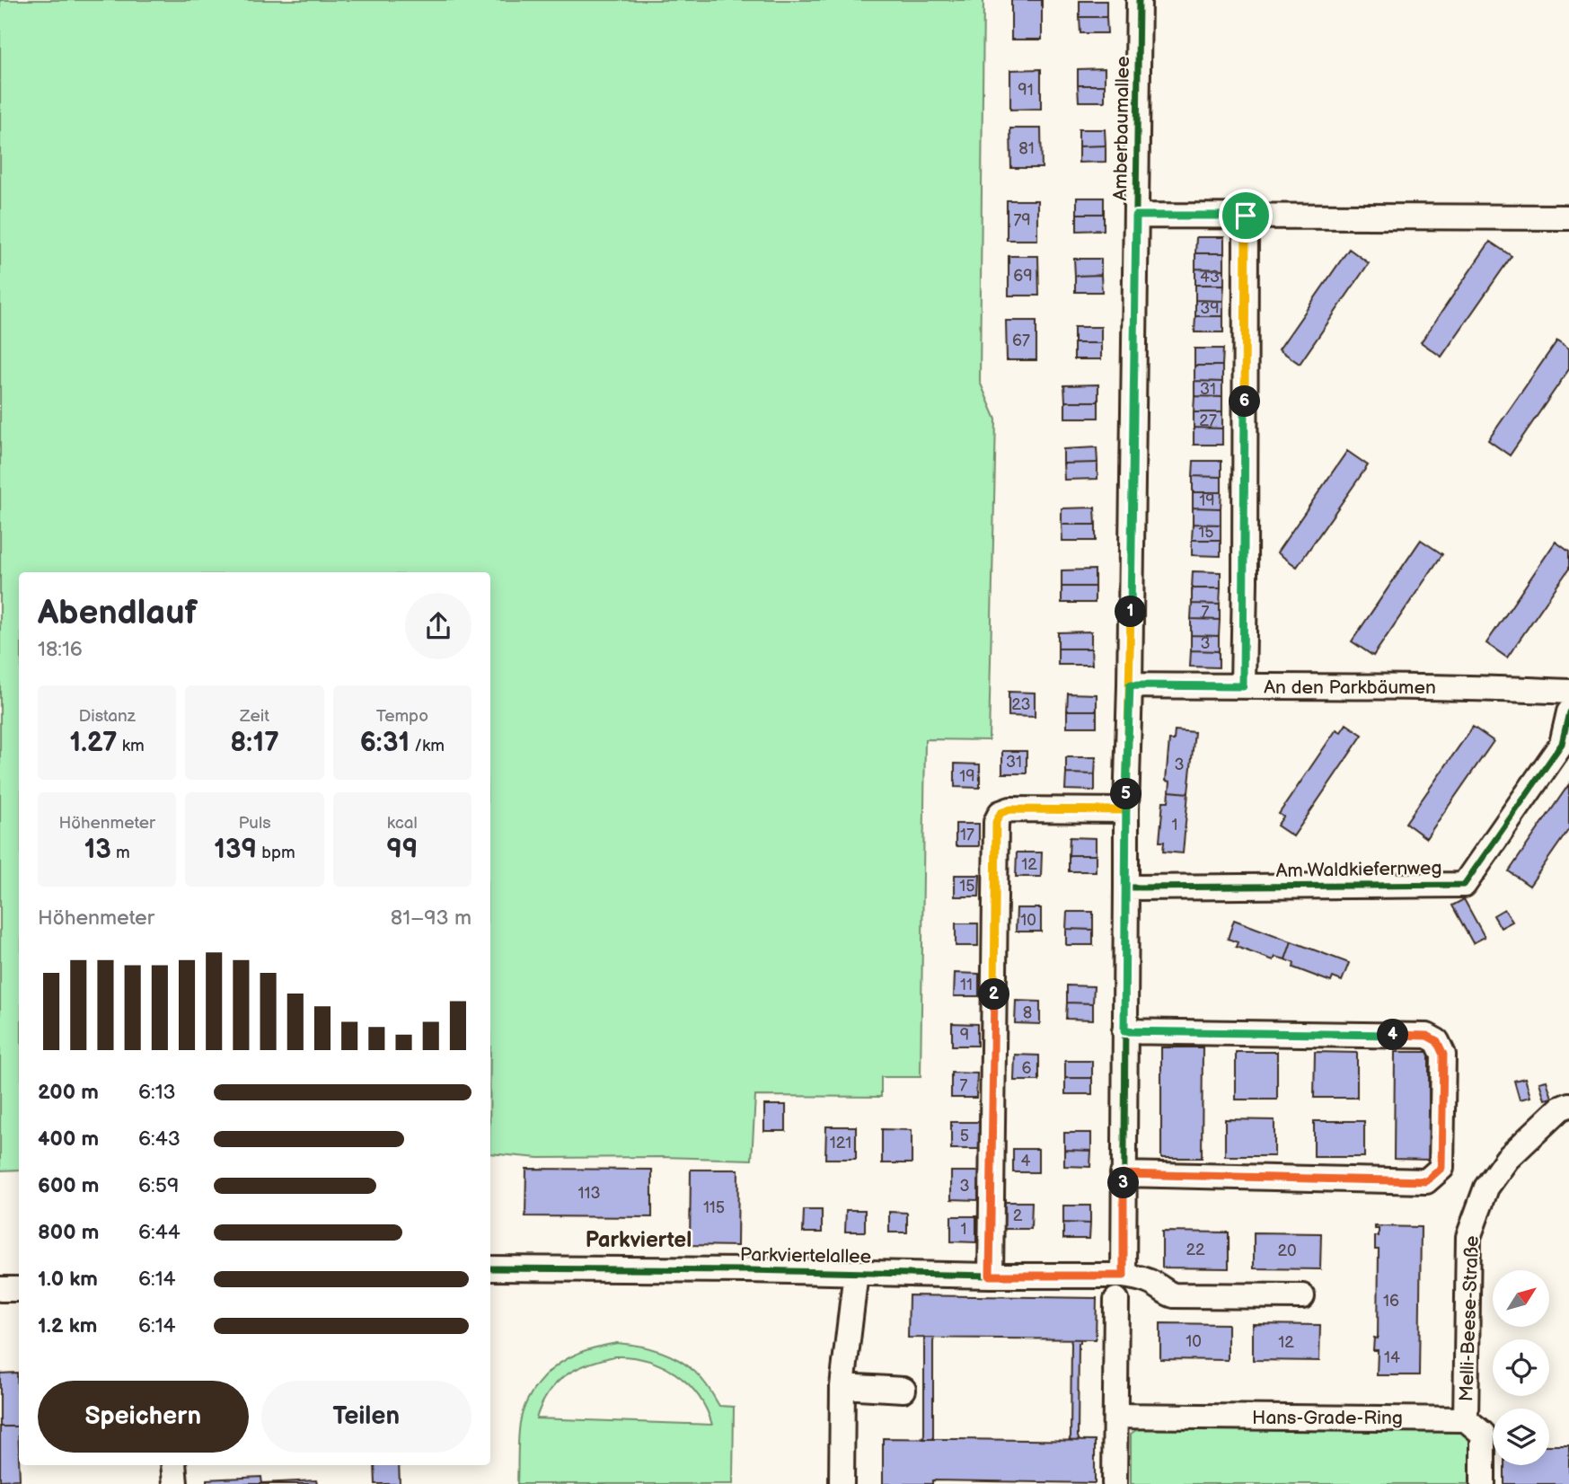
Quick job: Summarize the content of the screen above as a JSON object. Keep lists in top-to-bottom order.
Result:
{
  "streets": {
    "street": [
      "Amberbaumallee",
      "An den Parkbäumen",
      "Am Waldkiefernweg",
      "Parkviertelallee",
      "Melli-Beese-Straße",
      "Hans-Grade-Ring"
    ]
  },
  "crossings": [
    ["Amberbaumallee", "An den Parkbäumen"],
    ["Amberbaumallee", "Am Waldkiefernweg"],
    ["Amberbaumallee", "Parkviertelallee"],
    ["Melli-Beese-Straße", "Hans-Grade-Ring"]
  ],
  "districts": ["Parkviertel"],
  "house_numbers": [
    "91",
    "81",
    "79",
    "69",
    "43",
    "39",
    "67",
    "31",
    "27",
    "19",
    "15",
    "7",
    "3",
    "23",
    "31",
    "3",
    "19",
    "1",
    "17",
    "12",
    "15",
    "10",
    "11",
    "8",
    "9",
    "6",
    "7",
    "5",
    "121",
    "4",
    "3",
    "113",
    "115",
    "2",
    "1",
    "22",
    "20",
    "16",
    "10",
    "12",
    "14"
  ],
  "north": "top right",
  "page": {
    "pins": [
      "6",
      "1",
      "5",
      "2",
      "4",
      "3"
    ],
    "heading": ["Abendlauf", "18:16"],
    "stats": [
      ["Distanz", "1.27 km"],
      ["Zeit", "8:17"],
      ["Tempo", "6:31 /km"],
      ["Höhenmeter", "13 m"],
      ["Puls", "139 bpm"],
      ["kcal", "99"]
    ],
    "chart": ["Höhenmeter", "81–93 m"],
    "list": [
      {
        "name": "200 m",
        "note": "6:13"
      },
      {
        "name": "400 m",
        "note": "6:43"
      },
      {
        "name": "600 m",
        "note": "6:59"
      },
      {
        "name": "800 m",
        "note": "6:44"
      },
      {
        "name": "1.0 km",
        "note": "6:14"
      },
      {
        "name": "1.2 km",
        "note": "6:14"
      }
    ],
    "buttons": ["Speichern", "Teilen"]
  }
}
